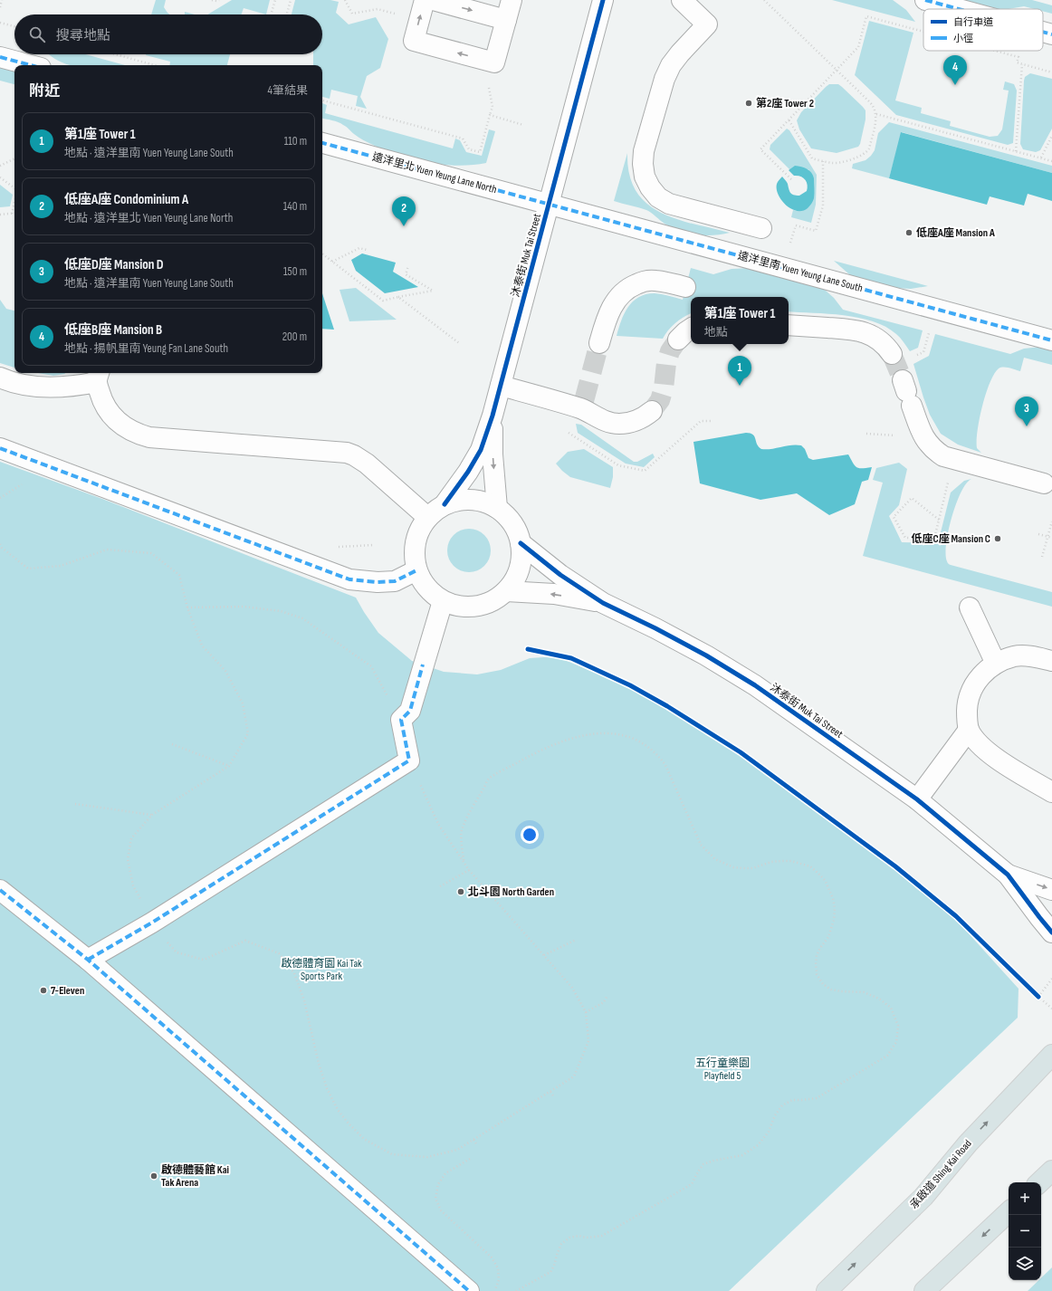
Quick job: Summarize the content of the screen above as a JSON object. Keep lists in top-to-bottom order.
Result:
{
  "streets": {
    "main road": ["承啟道 Shing Kai Road"],
    "street": ["遠洋里北 Yuen Yeung Lane North", "沐泰街 Muk Tai Street", "遠洋里南 Yuen Yeung Lane South"]
  },
  "crossings": [
    ["遠洋里北 Yuen Yeung Lane North", "沐泰街 Muk Tai Street"],
    ["遠洋里北 Yuen Yeung Lane North", "遠洋里南 Yuen Yeung Lane South"],
    ["沐泰街 Muk Tai Street", "遠洋里南 Yuen Yeung Lane South"]
  ],
  "parks": ["啟德體育園 Kai Tak Sports Park", "五行童樂園 Playfield 5"],
  "places": [
    "第2座 Tower 2",
    "低座A座 Mansion A",
    "低座C座 Mansion C",
    "北斗園 North Garden",
    "7-Eleven",
    "啟德體藝館 Kai Tak Arena"
  ],
  "legend": ["自行車道", "小徑"],
  "page": {
    "search": "搜尋地點",
    "pins": [
      "4",
      "2",
      "1",
      "3"
    ],
    "heading": ["附近", "4筆結果"],
    "list": [
      {
        "mark": "1",
        "name": "第1座 Tower 1",
        "note": "地點 · 遠洋里南 Yuen Yeung Lane South",
        "value": "110 m"
      },
      {
        "mark": "2",
        "name": "低座A座 Condominium A",
        "note": "地點 · 遠洋里北 Yuen Yeung Lane North",
        "value": "140 m"
      },
      {
        "mark": "3",
        "name": "低座D座 Mansion D",
        "note": "地點 · 遠洋里南 Yuen Yeung Lane South",
        "value": "150 m"
      },
      {
        "mark": "4",
        "name": "低座B座 Mansion B",
        "note": "地點 · 揚帆里南 Yeung Fan Lane South",
        "value": "200 m"
      }
    ],
    "popup": ["第1座 Tower 1", "地點"],
    "map_buttons": ["+", "−"]
  }
}
